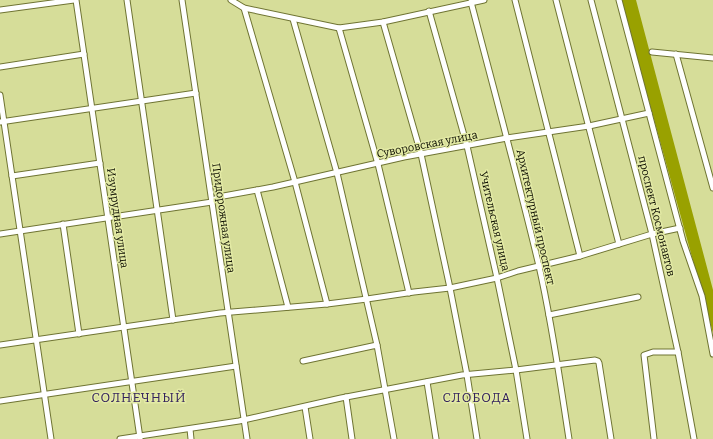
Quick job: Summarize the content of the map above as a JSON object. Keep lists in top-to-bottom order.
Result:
{
  "streets": {
    "street": [
      "Суворовская улица",
      "проспект Космонавтов",
      "Архитектурный проспект",
      "Изумрудная улица",
      "Придорожная улица",
      "Учительская улица"
    ]
  },
  "crossings": [
    ["Суворовская улица", "проспект Космонавтов"],
    ["Суворовская улица", "Архитектурный проспект"],
    ["Суворовская улица", "Изумрудная улица"],
    ["Суворовская улица", "Придорожная улица"],
    ["Суворовская улица", "Учительская улица"]
  ],
  "districts": ["СОЛНЕЧНЫЙ", "СЛОБОДА"]
}
